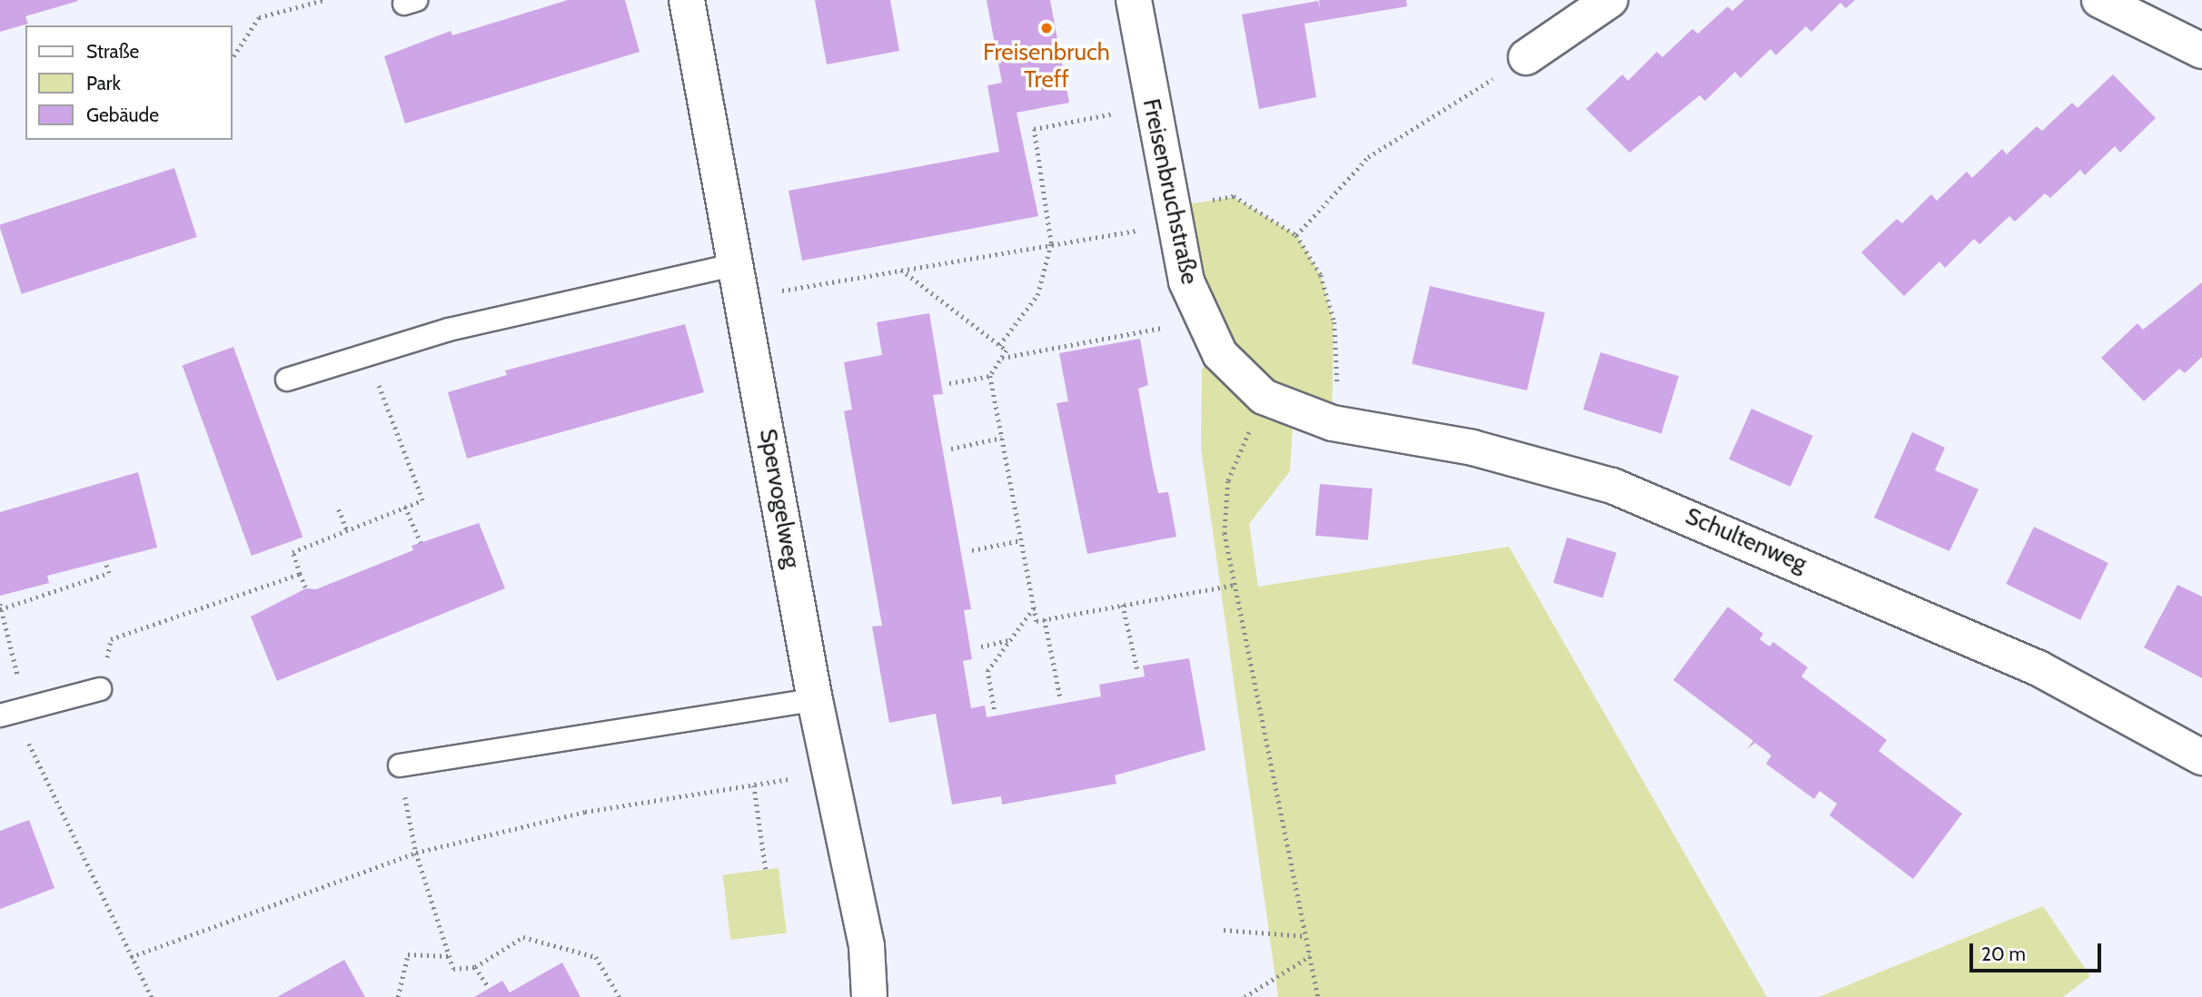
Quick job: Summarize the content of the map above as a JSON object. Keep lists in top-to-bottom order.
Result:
{
  "streets": {
    "street": ["Freisenbruchstraße", "Spervogelweg", "Schultenweg"]
  },
  "crossings": [
    ["Freisenbruchstraße", "Schultenweg"]
  ],
  "places": ["Freisenbruch Treff"],
  "legend": ["Straße", "Park", "Gebäude"],
  "scale_bar": "20 m"
}
